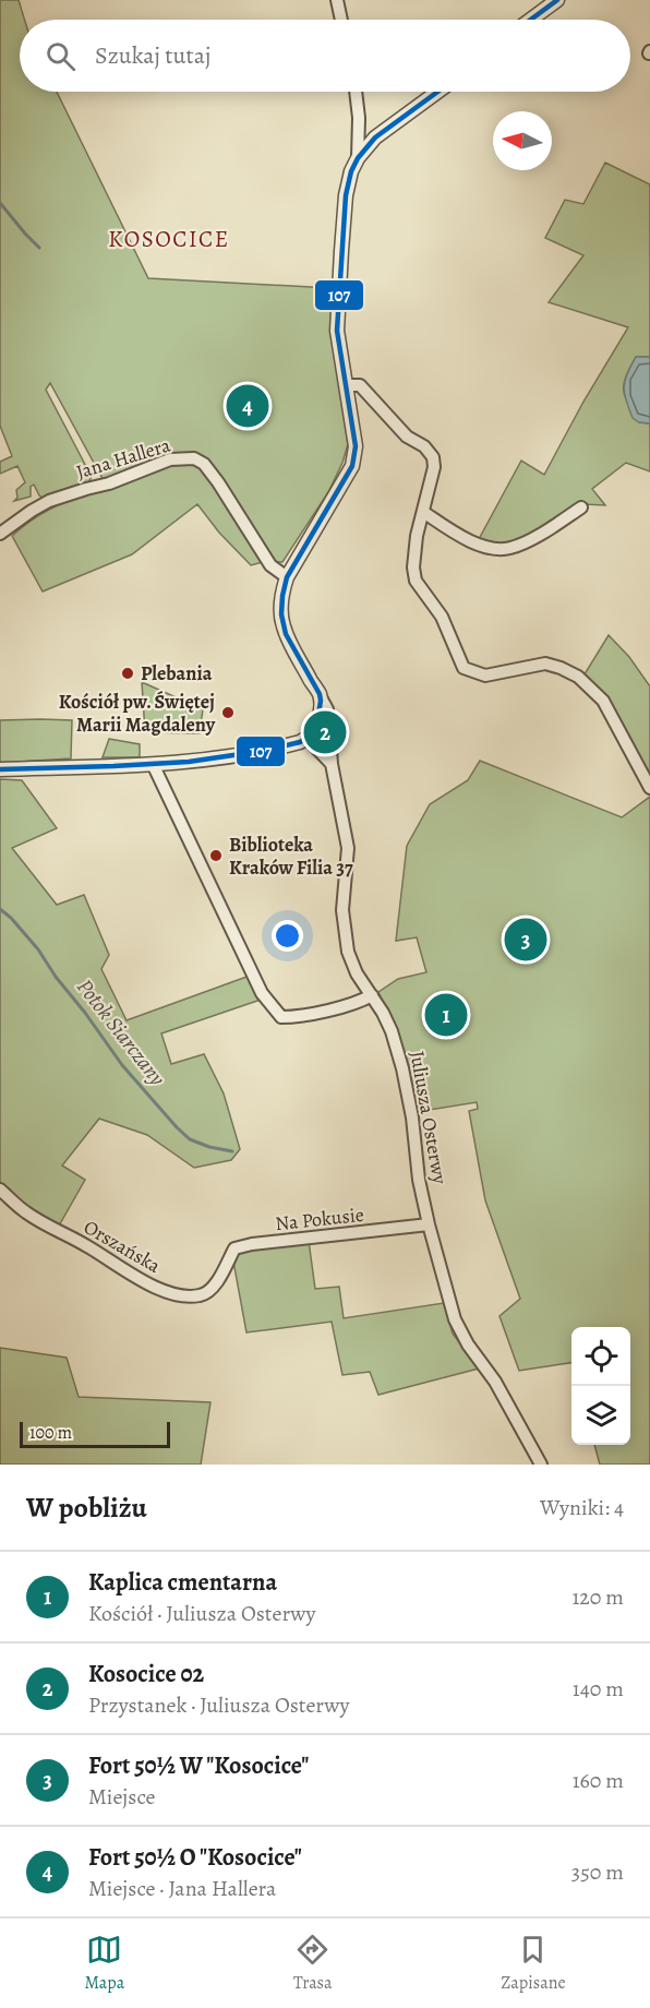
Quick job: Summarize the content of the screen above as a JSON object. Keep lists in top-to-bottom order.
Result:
{
  "streets": {
    "street": [
      "Jana Hallera",
      "Juliusza Osterwy",
      "Na Pokusie",
      "Orszańska"
    ]
  },
  "crossings": [
    ["Jana Hallera", "Juliusza Osterwy"],
    ["Juliusza Osterwy", "Na Pokusie"],
    ["Na Pokusie", "Orszańska"]
  ],
  "districts": ["KOSOCICE"],
  "water": ["Potok Siarczany"],
  "places": ["Plebania", "Kościół pw. Świętej Marii Magdaleny", "Biblioteka Kraków Filia 37"],
  "lines": ["transit line 107"],
  "scale_bar": "100 m",
  "north": "left",
  "page": {
    "search": "Szukaj tutaj",
    "pins": [
      "4",
      "2",
      "3",
      "1"
    ],
    "scale": "100 m",
    "heading": ["W pobliżu", "Wyniki: 4"],
    "list": [
      {
        "mark": "1",
        "name": "Kaplica cmentarna",
        "note": "Kościół · Juliusza Osterwy",
        "value": "120 m"
      },
      {
        "mark": "2",
        "name": "Kosocice 02",
        "note": "Przystanek · Juliusza Osterwy",
        "value": "140 m"
      },
      {
        "mark": "3",
        "name": "Fort 50½ W \"Kosocice\"",
        "note": "Miejsce",
        "value": "160 m"
      },
      {
        "mark": "4",
        "name": "Fort 50½ O \"Kosocice\"",
        "note": "Miejsce · Jana Hallera",
        "value": "350 m"
      }
    ],
    "nav": ["Mapa", "Trasa", "Zapisane"]
  }
}
